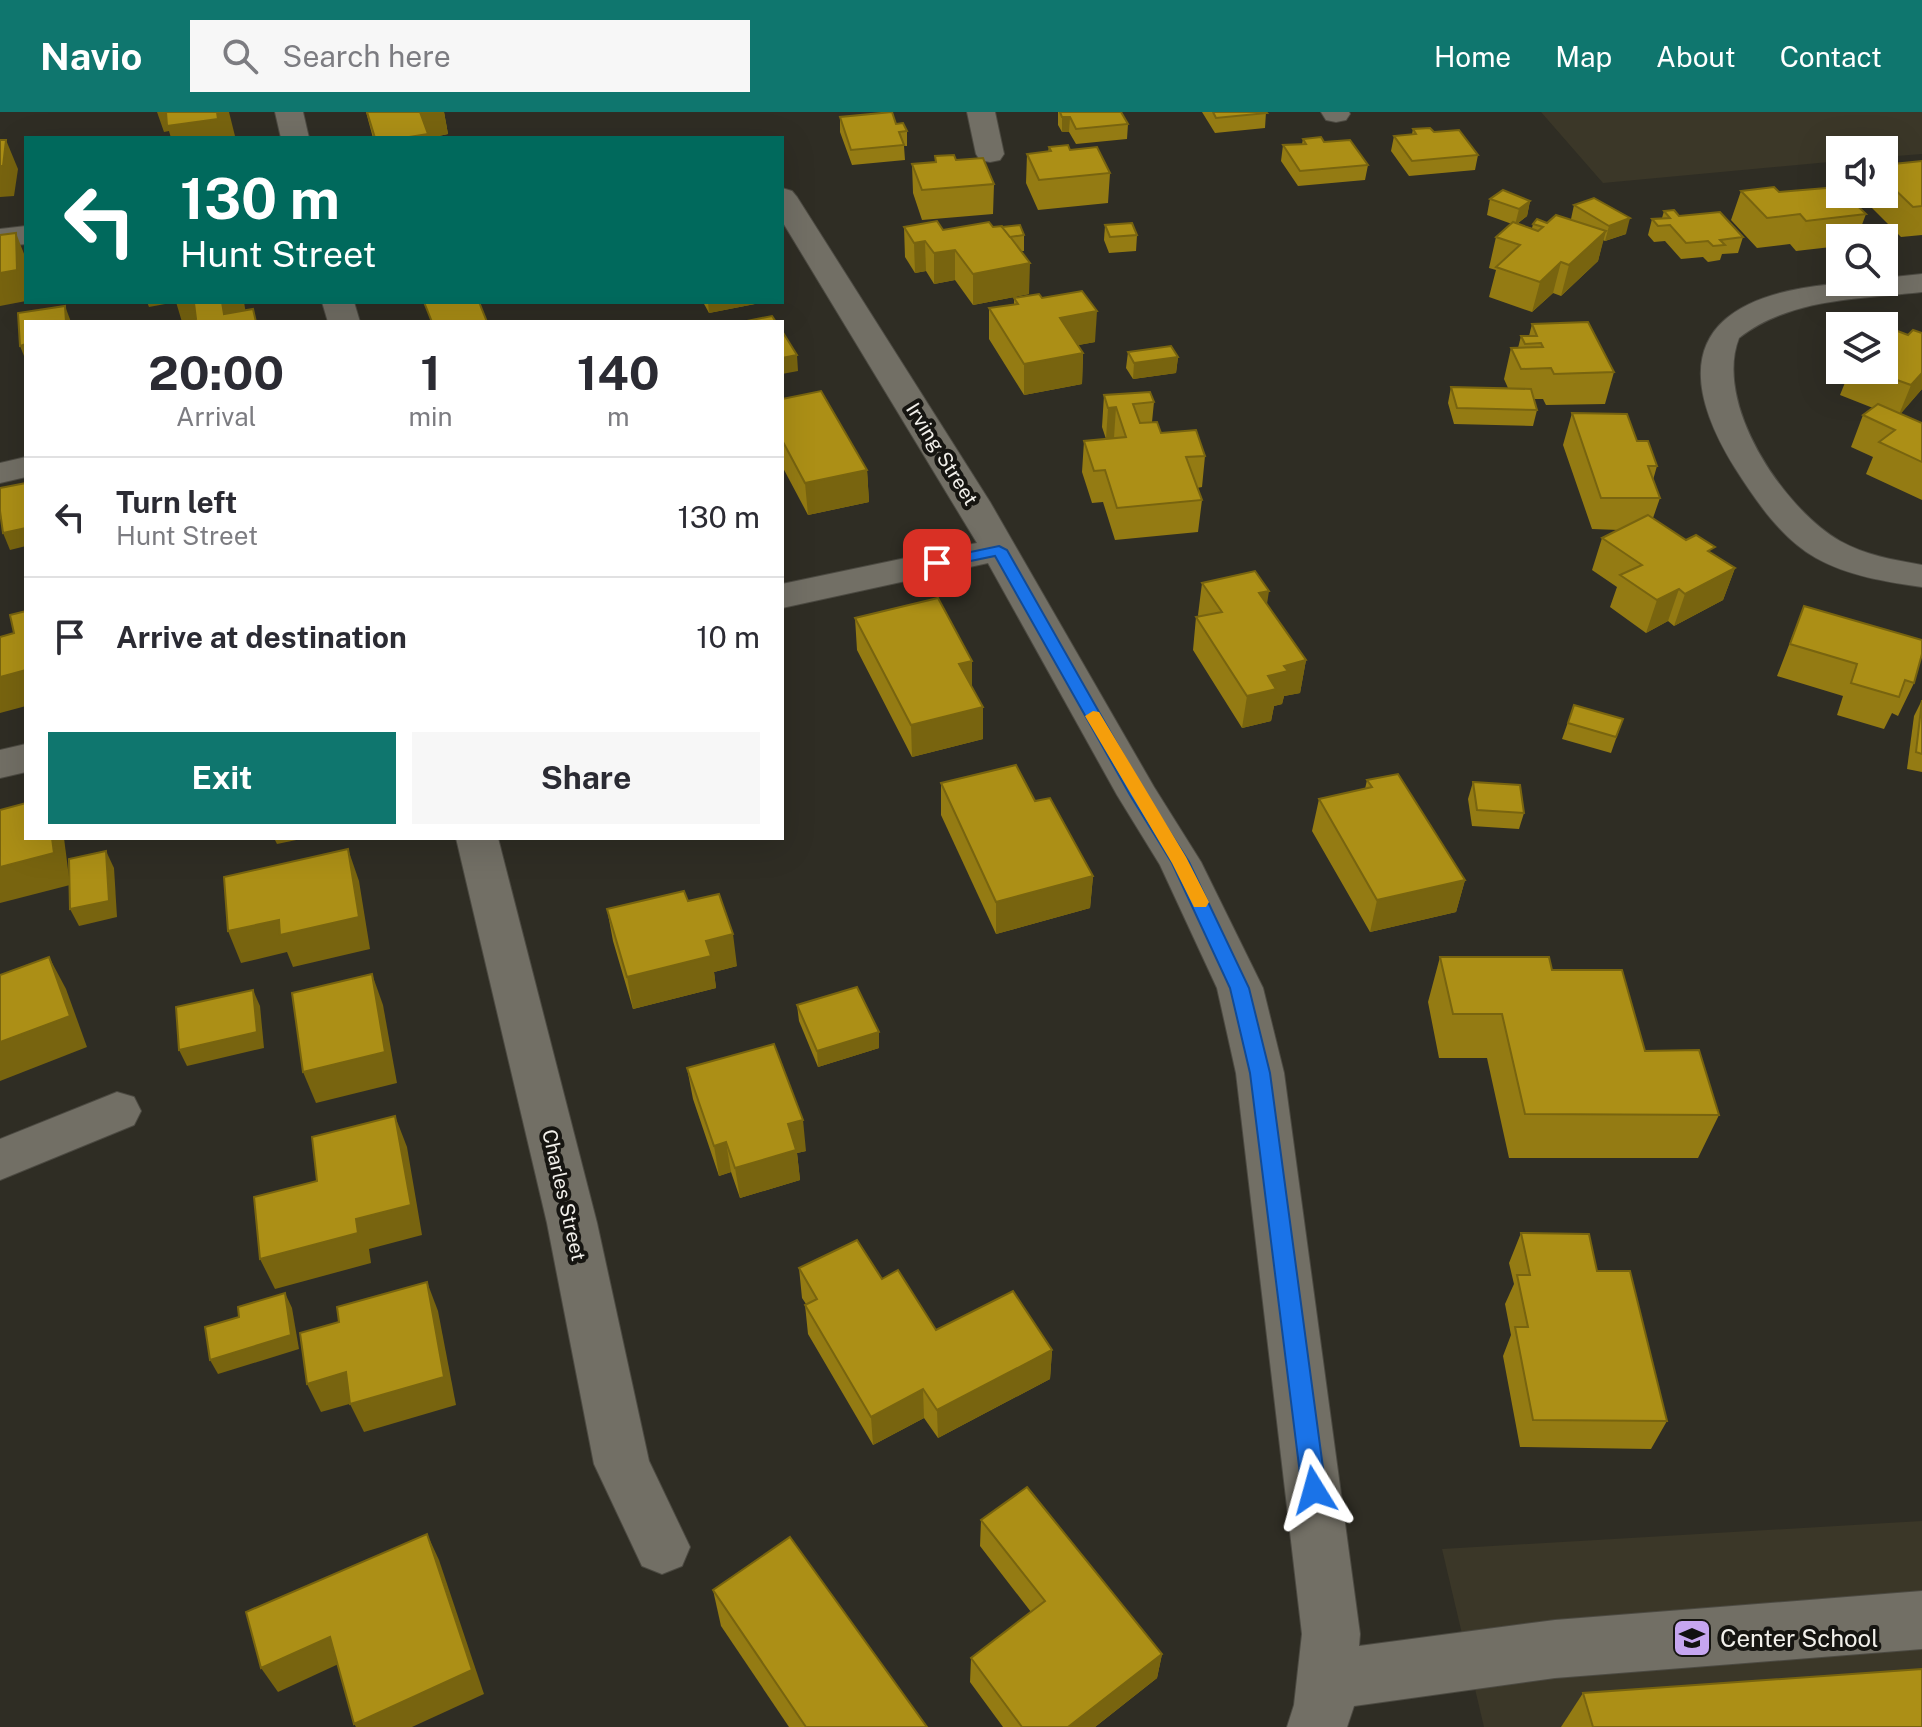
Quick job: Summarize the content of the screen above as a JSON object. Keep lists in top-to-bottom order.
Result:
{
  "streets": {
    "street": ["Irving Street", "Charles Street"]
  },
  "places": {
    "school or university": ["Center School"]
  },
  "page": {
    "header": "Navio",
    "search": "Search here",
    "nav": [
      "Home",
      "Map",
      "About",
      "Contact"
    ],
    "turn": ["130 m", "Hunt Street"],
    "eta": [
      "20:00",
      "Arrival",
      "1",
      "min",
      "140",
      "m"
    ],
    "list": [
      {
        "name": "Turn left",
        "note": "Hunt Street",
        "value": "130 m"
      },
      {
        "name": "Arrive at destination",
        "value": "10 m"
      }
    ],
    "buttons": ["Exit", "Share"]
  }
}
